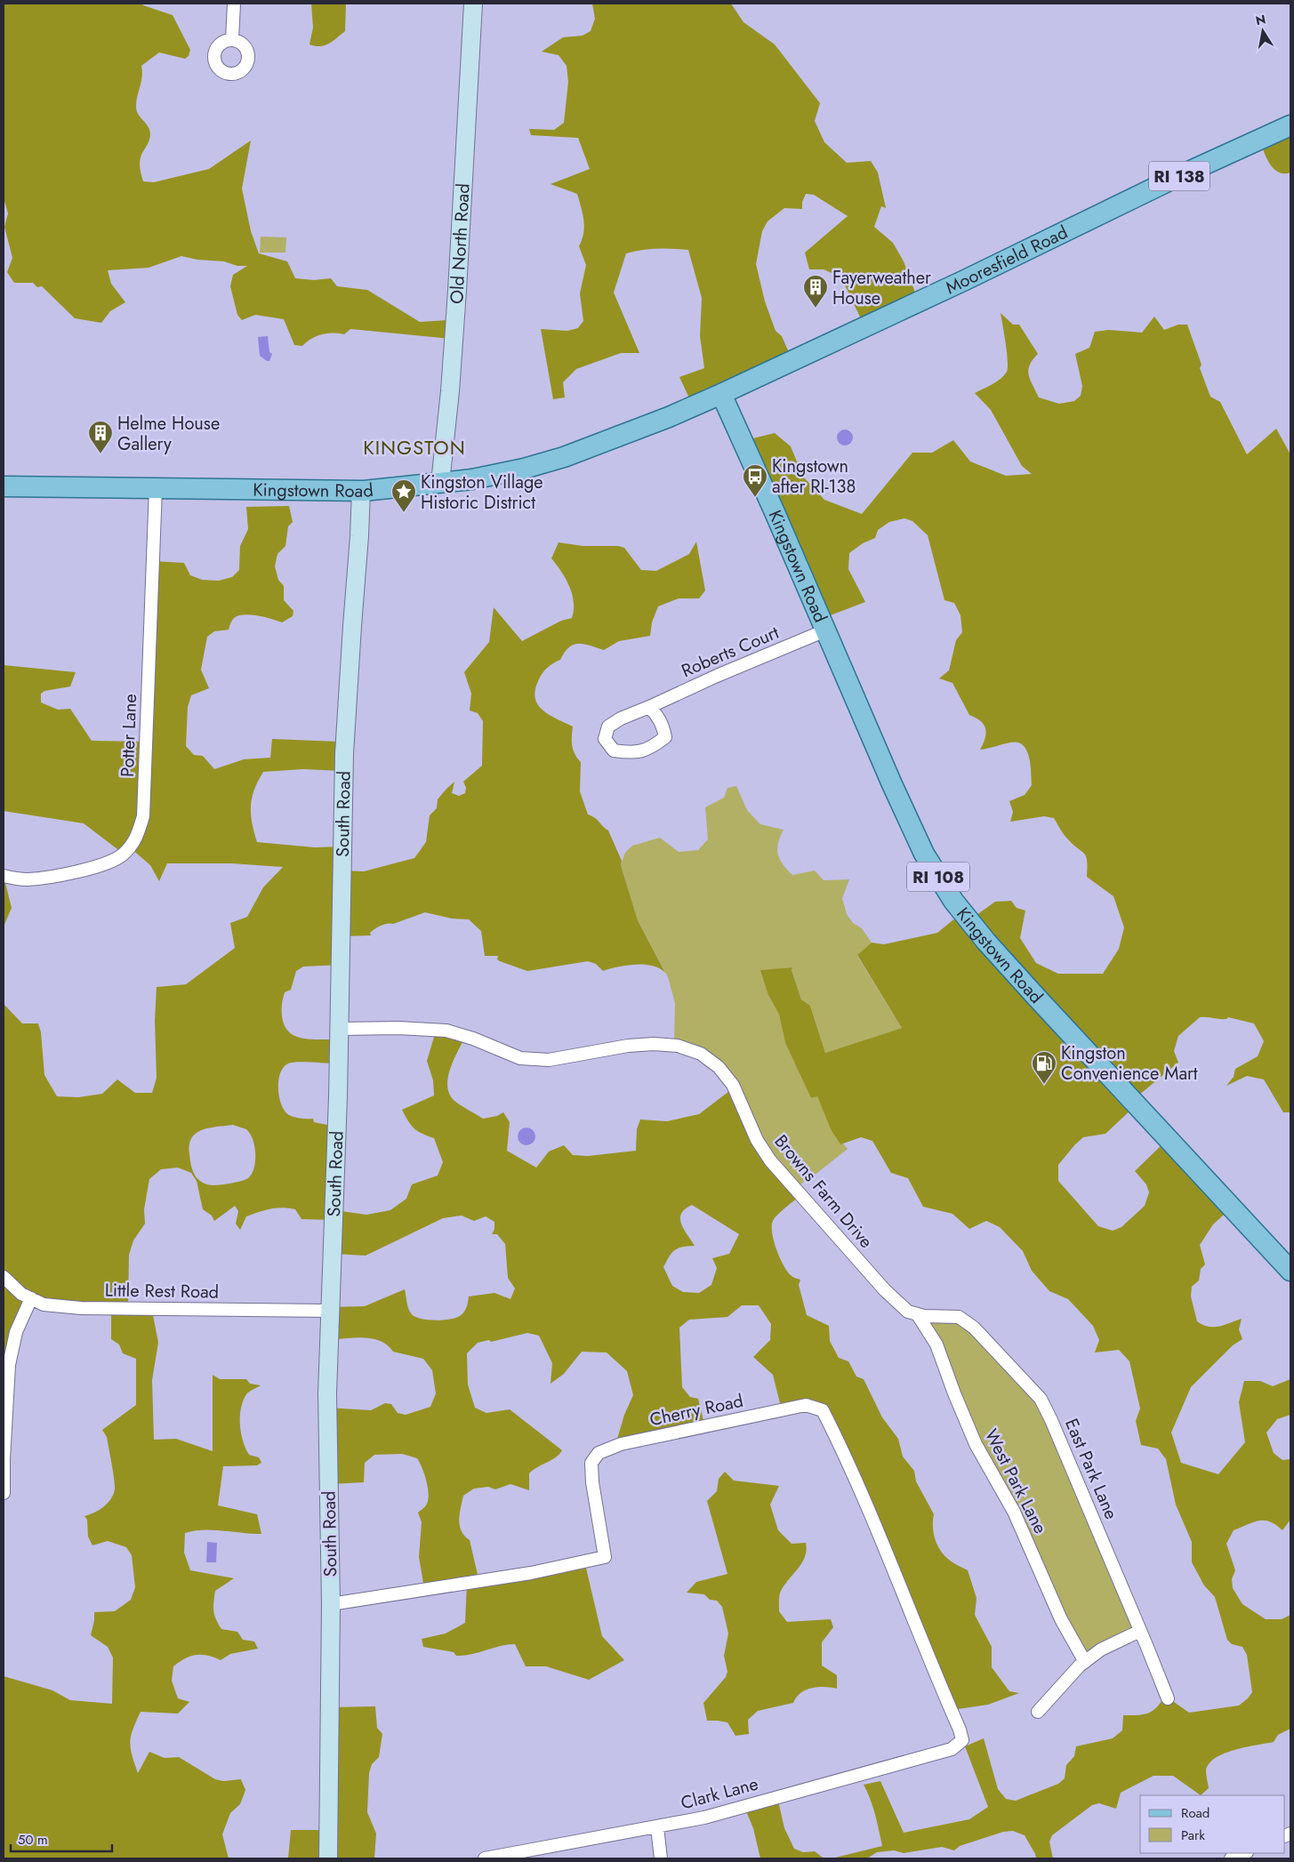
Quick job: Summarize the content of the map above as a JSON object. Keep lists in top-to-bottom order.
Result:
{
  "streets": {
    "main road": [
      "RI 138",
      "Mooresfield Road",
      "Kingstown Road",
      "RI 108"
    ],
    "street": [
      "Old North Road",
      "Roberts Court",
      "Potter Lane",
      "South Road",
      "Browns Farm Drive",
      "Little Rest Road",
      "Cherry Road",
      "East Park Lane",
      "West Park Lane",
      "Clark Lane"
    ]
  },
  "crossings": [
    ["Old North Road", "Kingstown Road"],
    ["Mooresfield Road", "Kingstown Road"],
    ["Kingstown Road", "Roberts Court"],
    ["Kingstown Road", "Potter Lane"],
    ["Kingstown Road", "South Road"],
    ["South Road", "Browns Farm Drive"],
    ["South Road", "Little Rest Road"],
    ["South Road", "Cherry Road"],
    ["Browns Farm Drive", "East Park Lane"],
    ["Browns Farm Drive", "West Park Lane"],
    ["Cherry Road", "Clark Lane"],
    ["East Park Lane", "West Park Lane"]
  ],
  "districts": ["KINGSTON"],
  "places": {
    "building": ["Fayerweather House", "Helme House Gallery"],
    "bus stop": ["Kingstown after RI-138"],
    "place": ["Kingston Village Historic District"],
    "fuel station": ["Kingston Convenience Mart"]
  },
  "legend": ["Road", "Park"],
  "scale_bar": "50 m",
  "north": "top"
}
